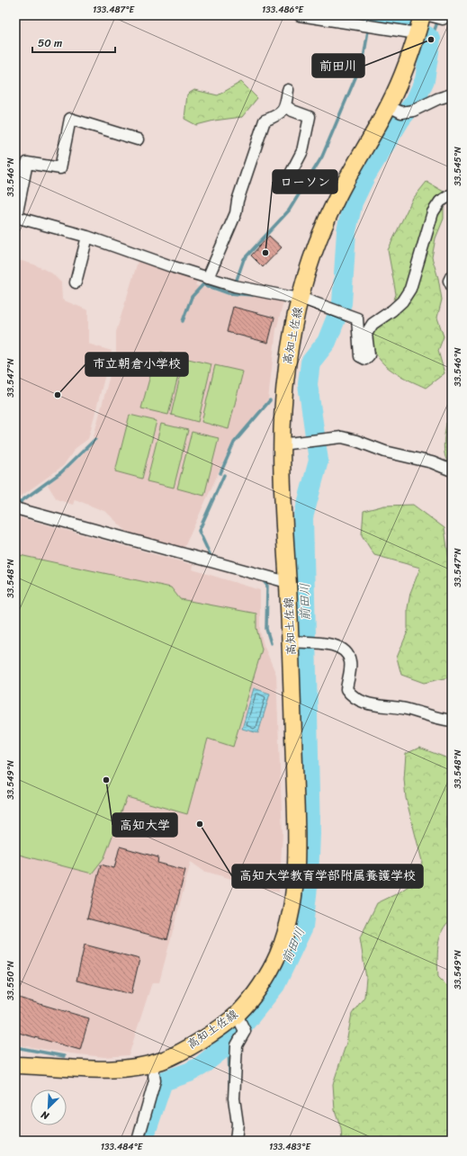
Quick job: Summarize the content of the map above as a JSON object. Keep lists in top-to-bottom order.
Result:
{
  "streets": {
    "main road": ["高知土佐線"]
  },
  "water": ["前田川"],
  "places": [
    "前田川",
    "ローソン",
    "市立朝倉小学校",
    "高知大学",
    "高知大学教育学部附属養護学校"
  ],
  "scale_bar": "50 m",
  "north": "bottom left",
  "coordinates": [
    "133.487°E",
    "133.486°E",
    "33.545°N",
    "33.546°N",
    "33.547°N",
    "33.548°N",
    "33.549°N",
    "33.550°N",
    "133.484°E",
    "133.483°E"
  ]
}
